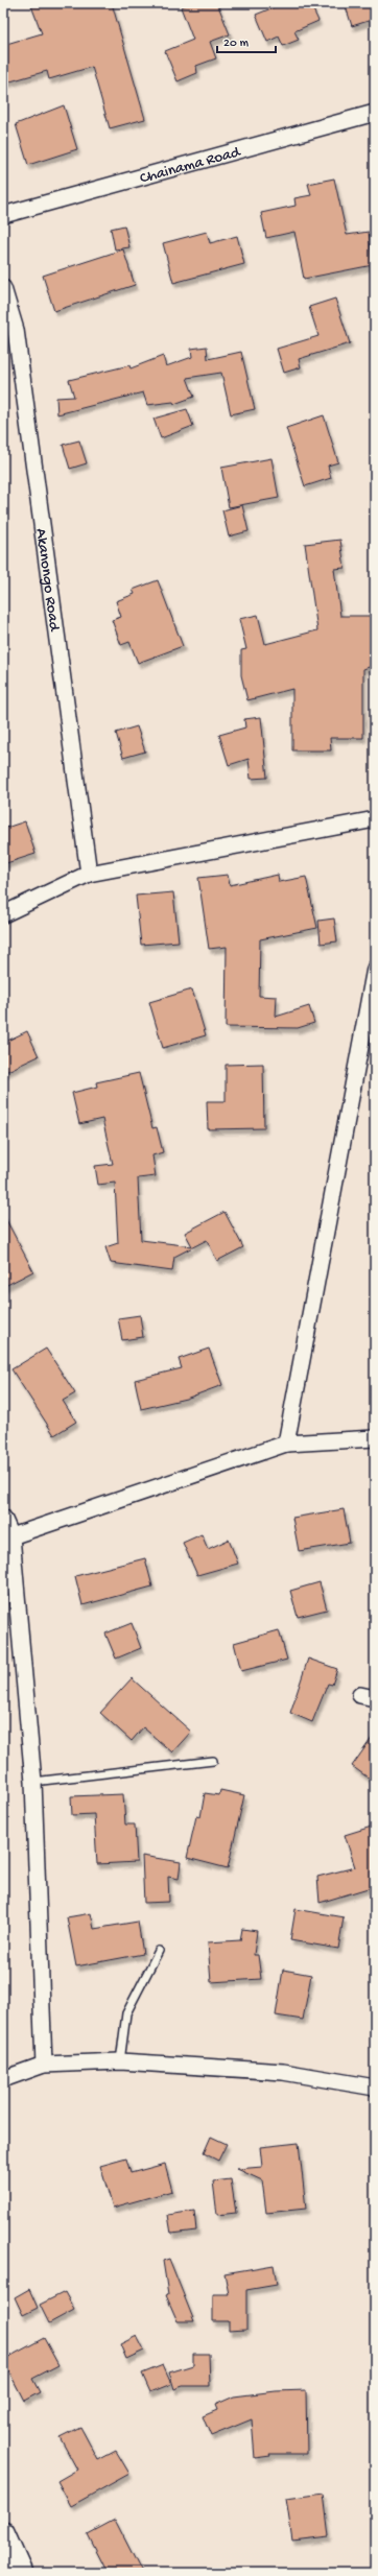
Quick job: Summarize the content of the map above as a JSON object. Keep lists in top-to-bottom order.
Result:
{
  "streets": {
    "street": ["Chainama Road", "Akanongo Road"]
  },
  "scale_bar": "20 m"
}
